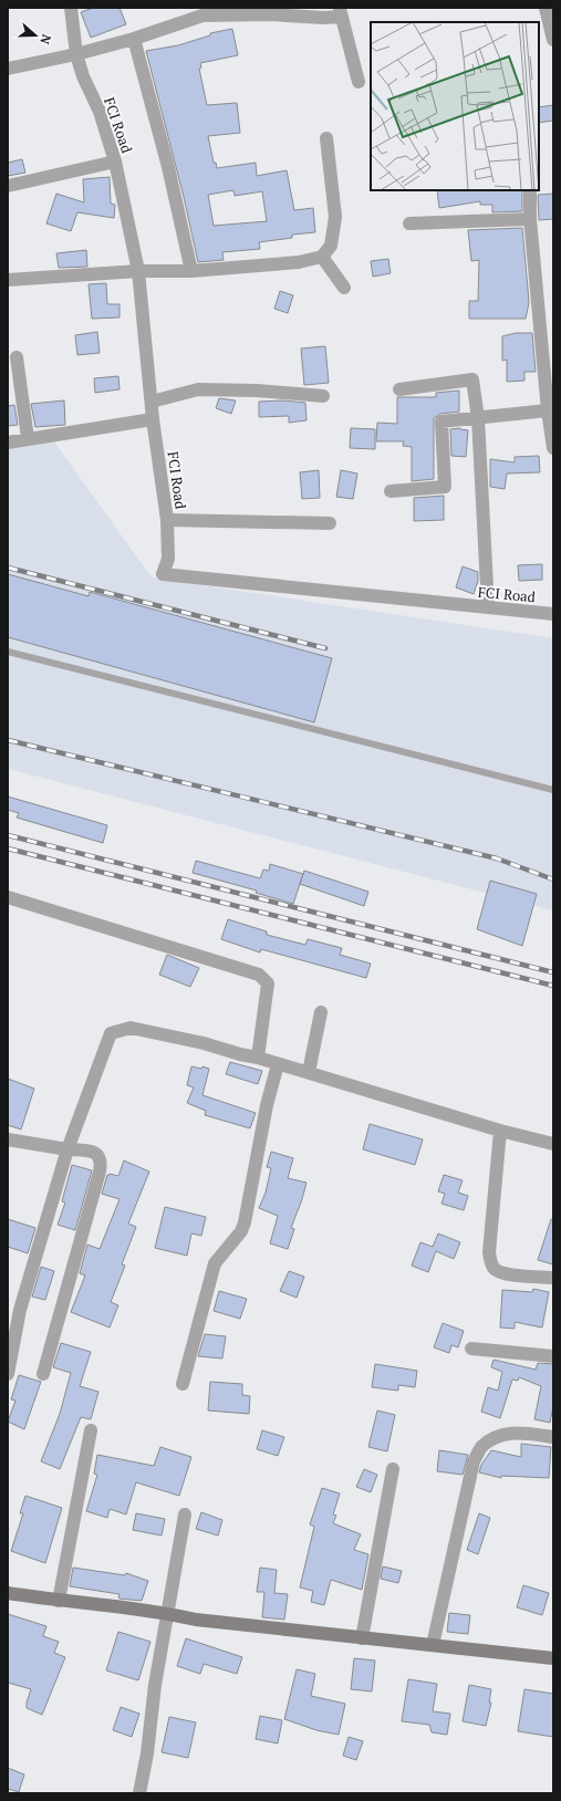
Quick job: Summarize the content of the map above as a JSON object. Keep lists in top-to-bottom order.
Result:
{
  "streets": {
    "street": ["FCI Road"]
  },
  "north": "right"
}
